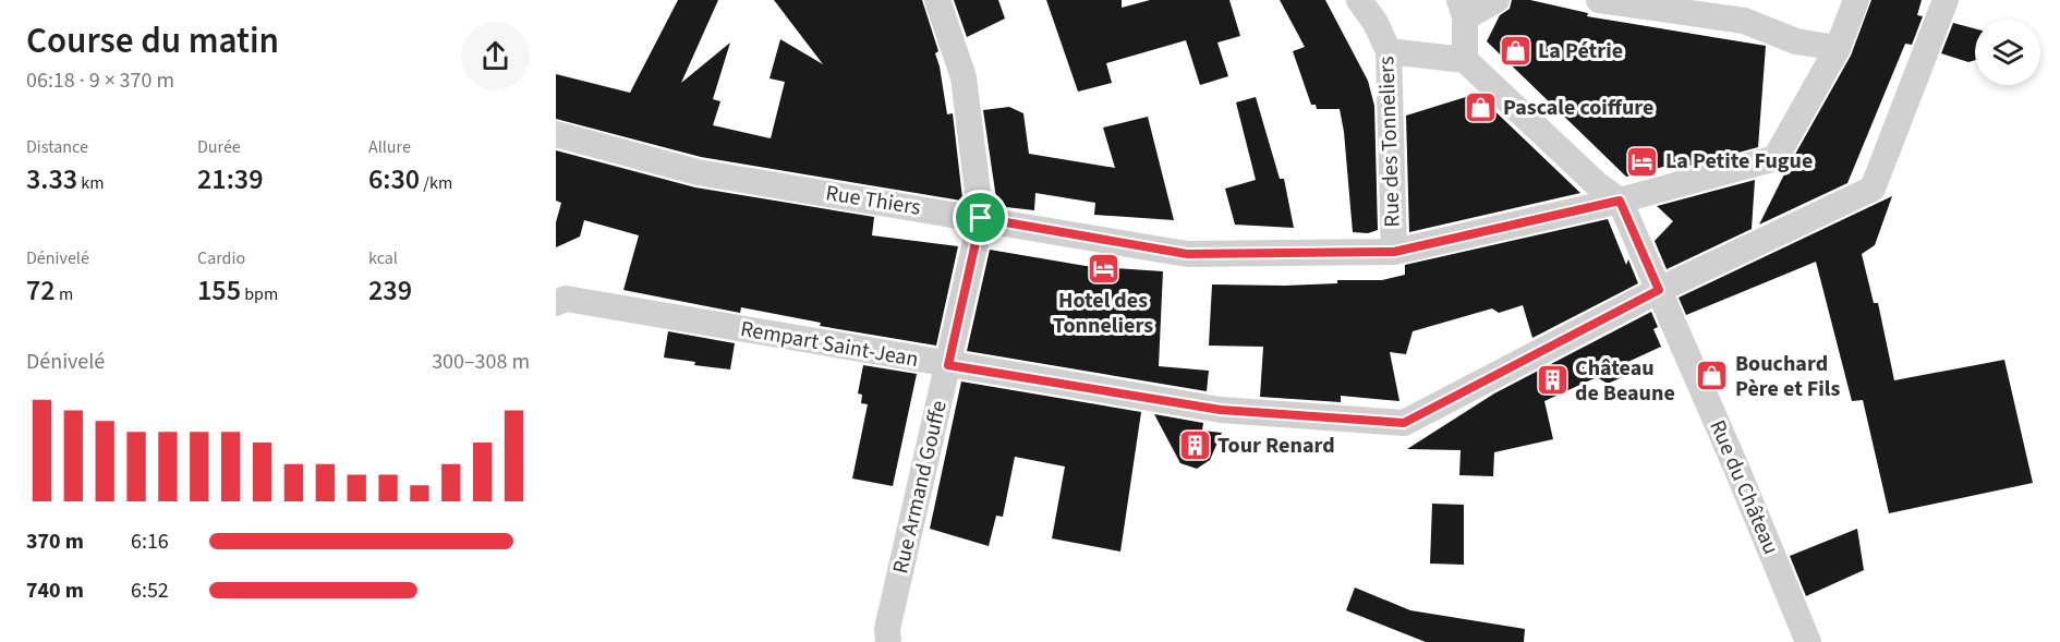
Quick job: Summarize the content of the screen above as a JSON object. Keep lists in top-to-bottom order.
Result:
{
  "streets": {
    "street": [
      "Rue des Tonneliers",
      "Rue Thiers",
      "Rempart Saint-Jean",
      "Rue Armand Gouffe",
      "Rue du Château"
    ]
  },
  "crossings": [
    ["Rue des Tonneliers", "Rue Thiers"],
    ["Rue Thiers", "Rue Armand Gouffe"],
    ["Rue Thiers", "Rue du Château"],
    ["Rempart Saint-Jean", "Rue Armand Gouffe"],
    ["Rempart Saint-Jean", "Rue du Château"]
  ],
  "places": {
    "shop": ["La Pétrie", "Pascale coiffure", "Bouchard Père et Fils"],
    "hotel": ["La Petite Fugue", "Hotel des Tonneliers"],
    "building": ["Château de Beaune", "Tour Renard"]
  },
  "page": {
    "heading": ["Course du matin", "06:18 · 9 × 370 m"],
    "stats": [
      ["Distance", "3.33 km"],
      ["Durée", "21:39"],
      ["Allure", "6:30 /km"],
      ["Dénivelé", "72 m"],
      ["Cardio", "155 bpm"],
      ["kcal", "239"]
    ],
    "chart": ["Dénivelé", "300–308 m"],
    "list": [
      {
        "name": "370 m",
        "note": "6:16"
      },
      {
        "name": "740 m",
        "note": "6:52"
      }
    ]
  }
}
